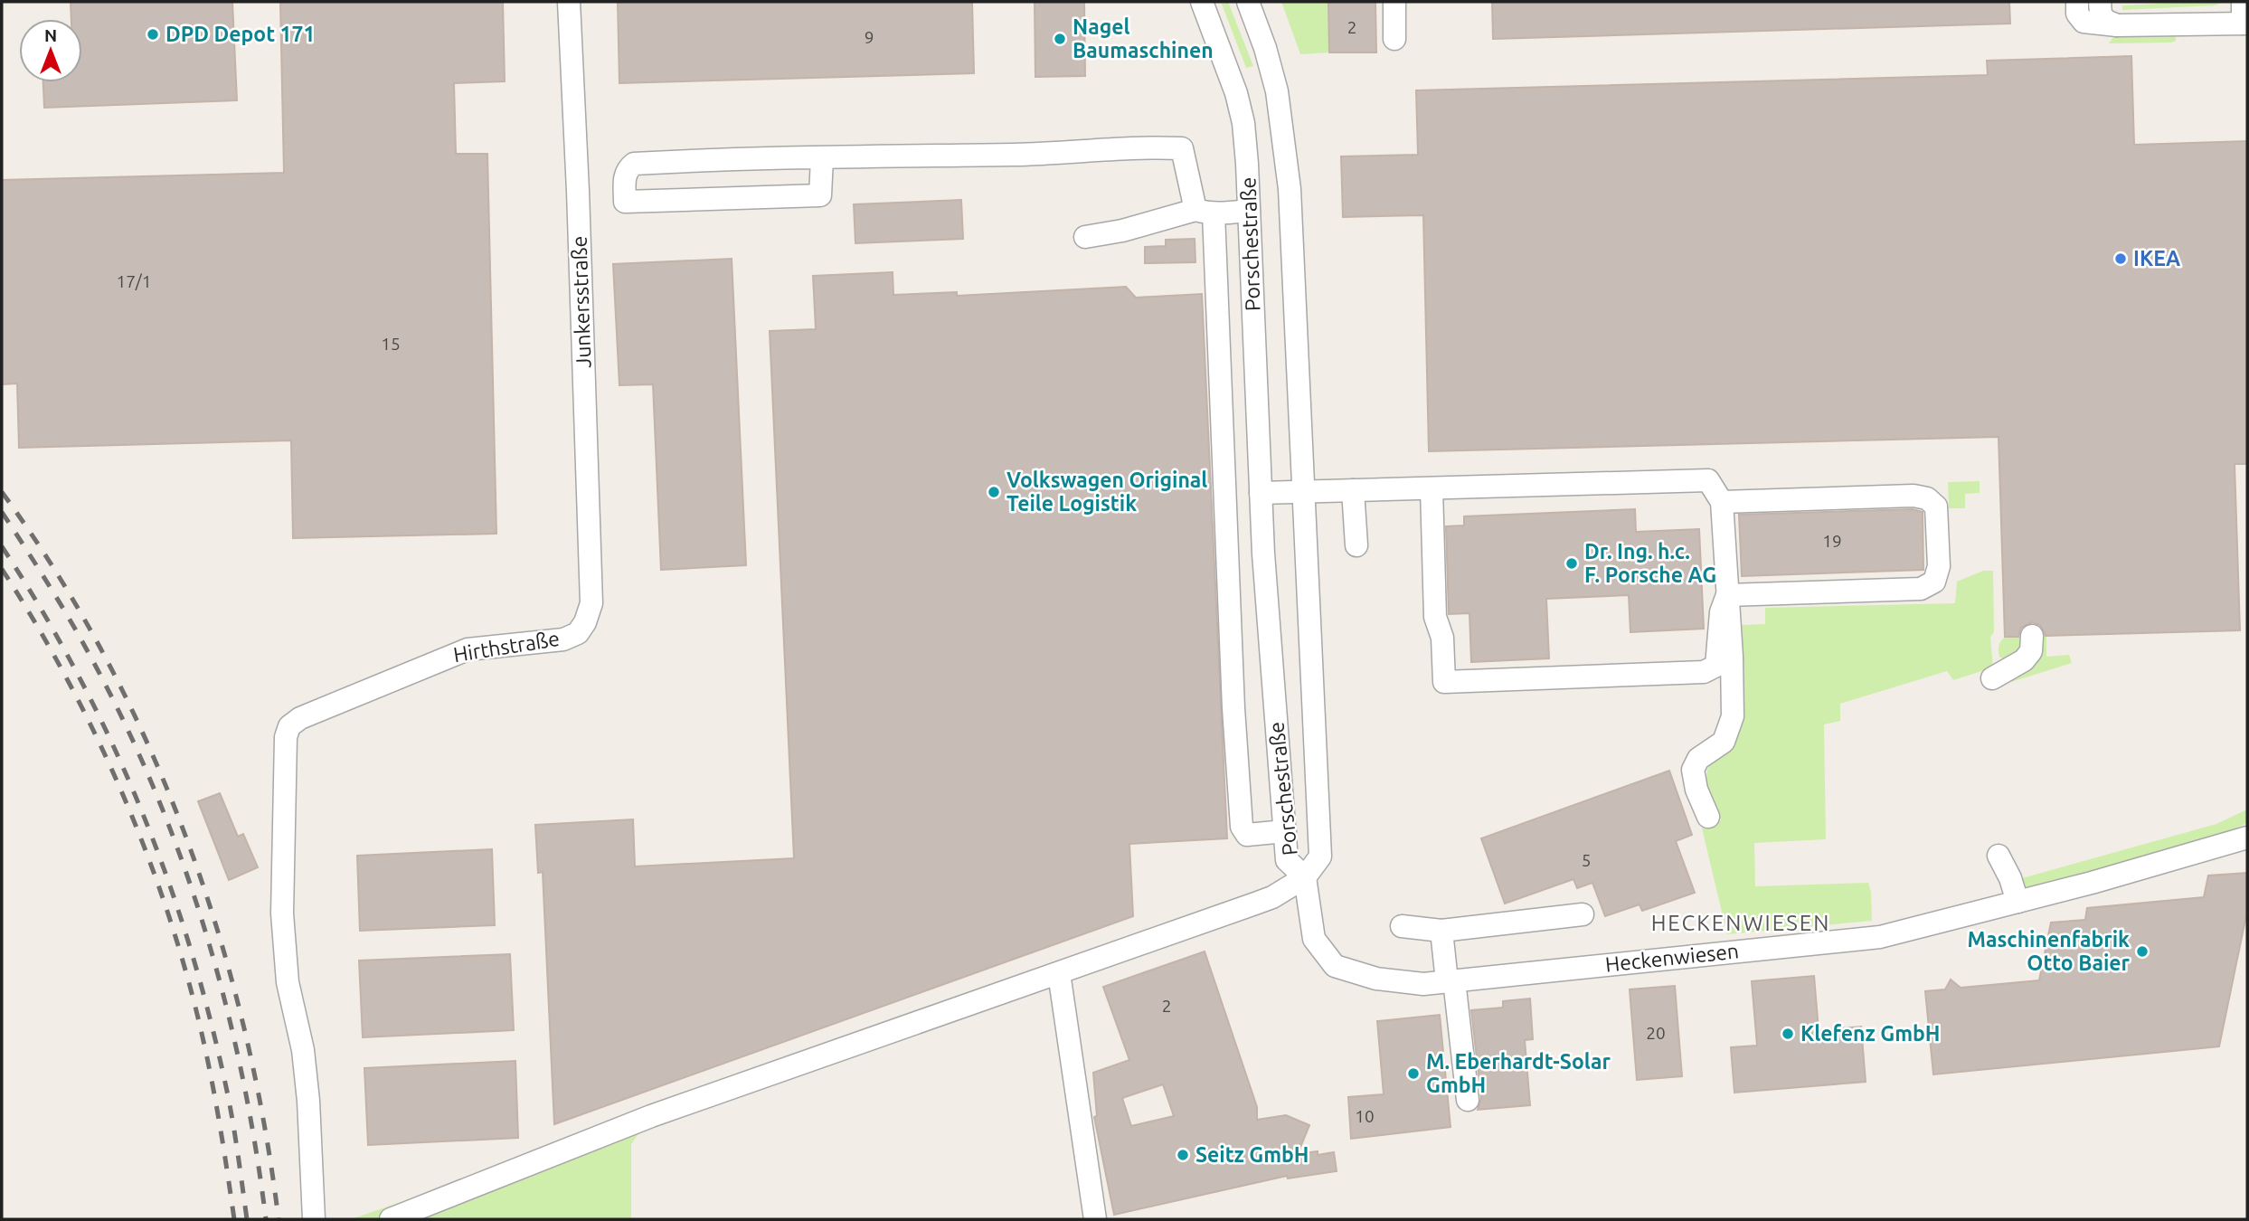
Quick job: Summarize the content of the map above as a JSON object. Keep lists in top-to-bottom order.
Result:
{
  "streets": {
    "street": [
      "Porschestraße",
      "Junkersstraße",
      "Hirthstraße",
      "Heckenwiesen"
    ]
  },
  "crossings": [
    ["Porschestraße", "Heckenwiesen"],
    ["Junkersstraße", "Hirthstraße"]
  ],
  "districts": ["HECKENWIESEN"],
  "places": [
    "DPD Depot 171",
    "Nagel Baumaschinen",
    "IKEA",
    "Volkswagen Original Teile Logistik",
    "Dr. Ing. h.c. F. Porsche AG",
    "Maschinenfabrik Otto Baier",
    "Klefenz GmbH",
    "M. Eberhardt-Solar GmbH",
    "Seitz GmbH"
  ],
  "house_numbers": [
    "2",
    "9",
    "17/1",
    "15",
    "19",
    "5",
    "2",
    "20",
    "10"
  ],
  "north": "top"
}
